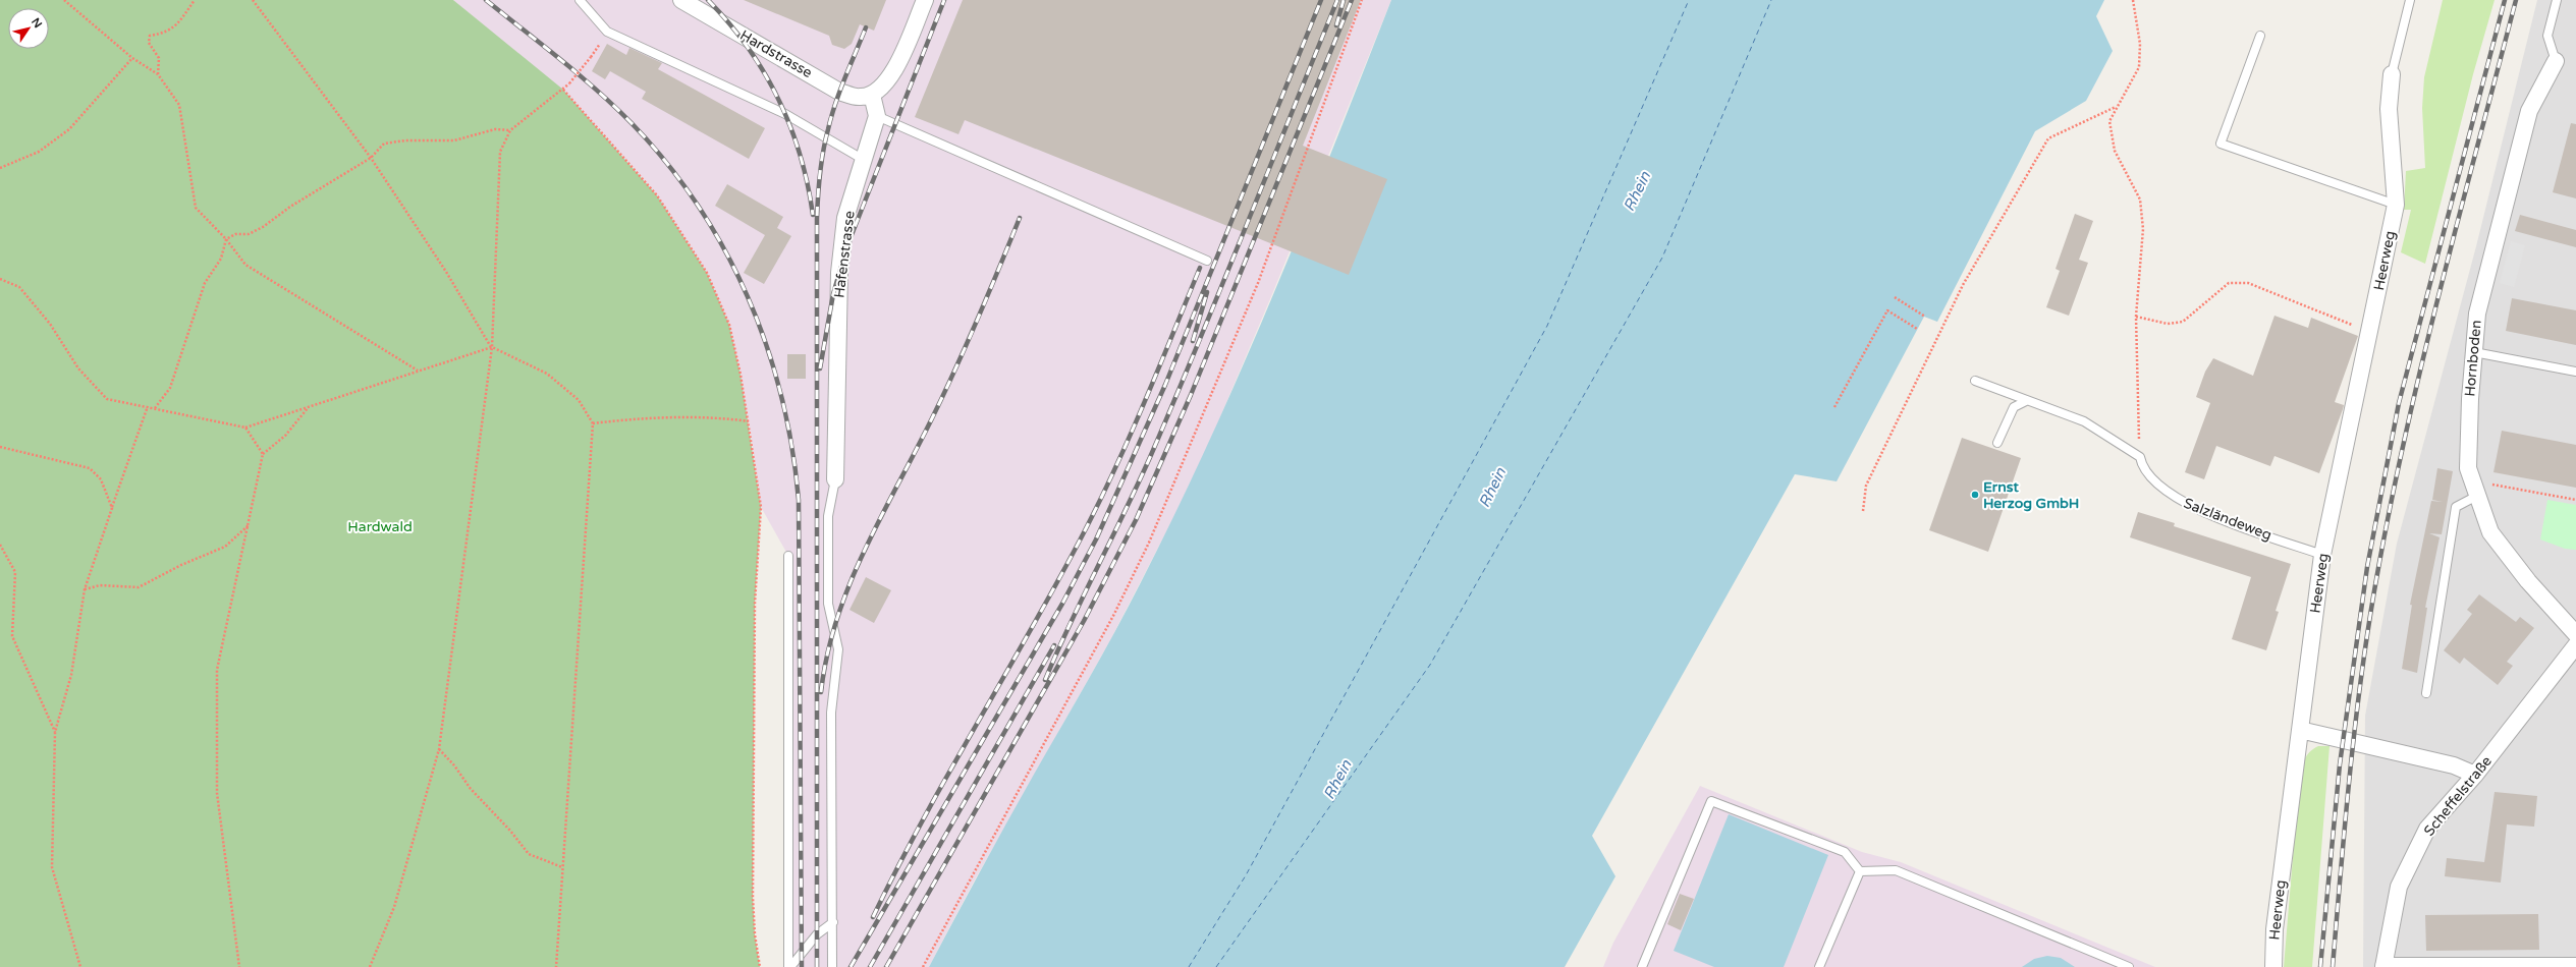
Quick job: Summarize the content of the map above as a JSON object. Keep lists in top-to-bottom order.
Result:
{
  "streets": {
    "street": [
      "Hardstrasse",
      "Hafenstrasse",
      "Heerweg",
      "Hornboden",
      "Scheffelstraße"
    ],
    "lane": ["Salzländeweg"]
  },
  "crossings": [
    ["Heerweg", "Salzländeweg"]
  ],
  "water": ["Rhein"],
  "parks": ["Hardwald"],
  "places": ["Ernst Herzog GmbH"],
  "north": "top right"
}
